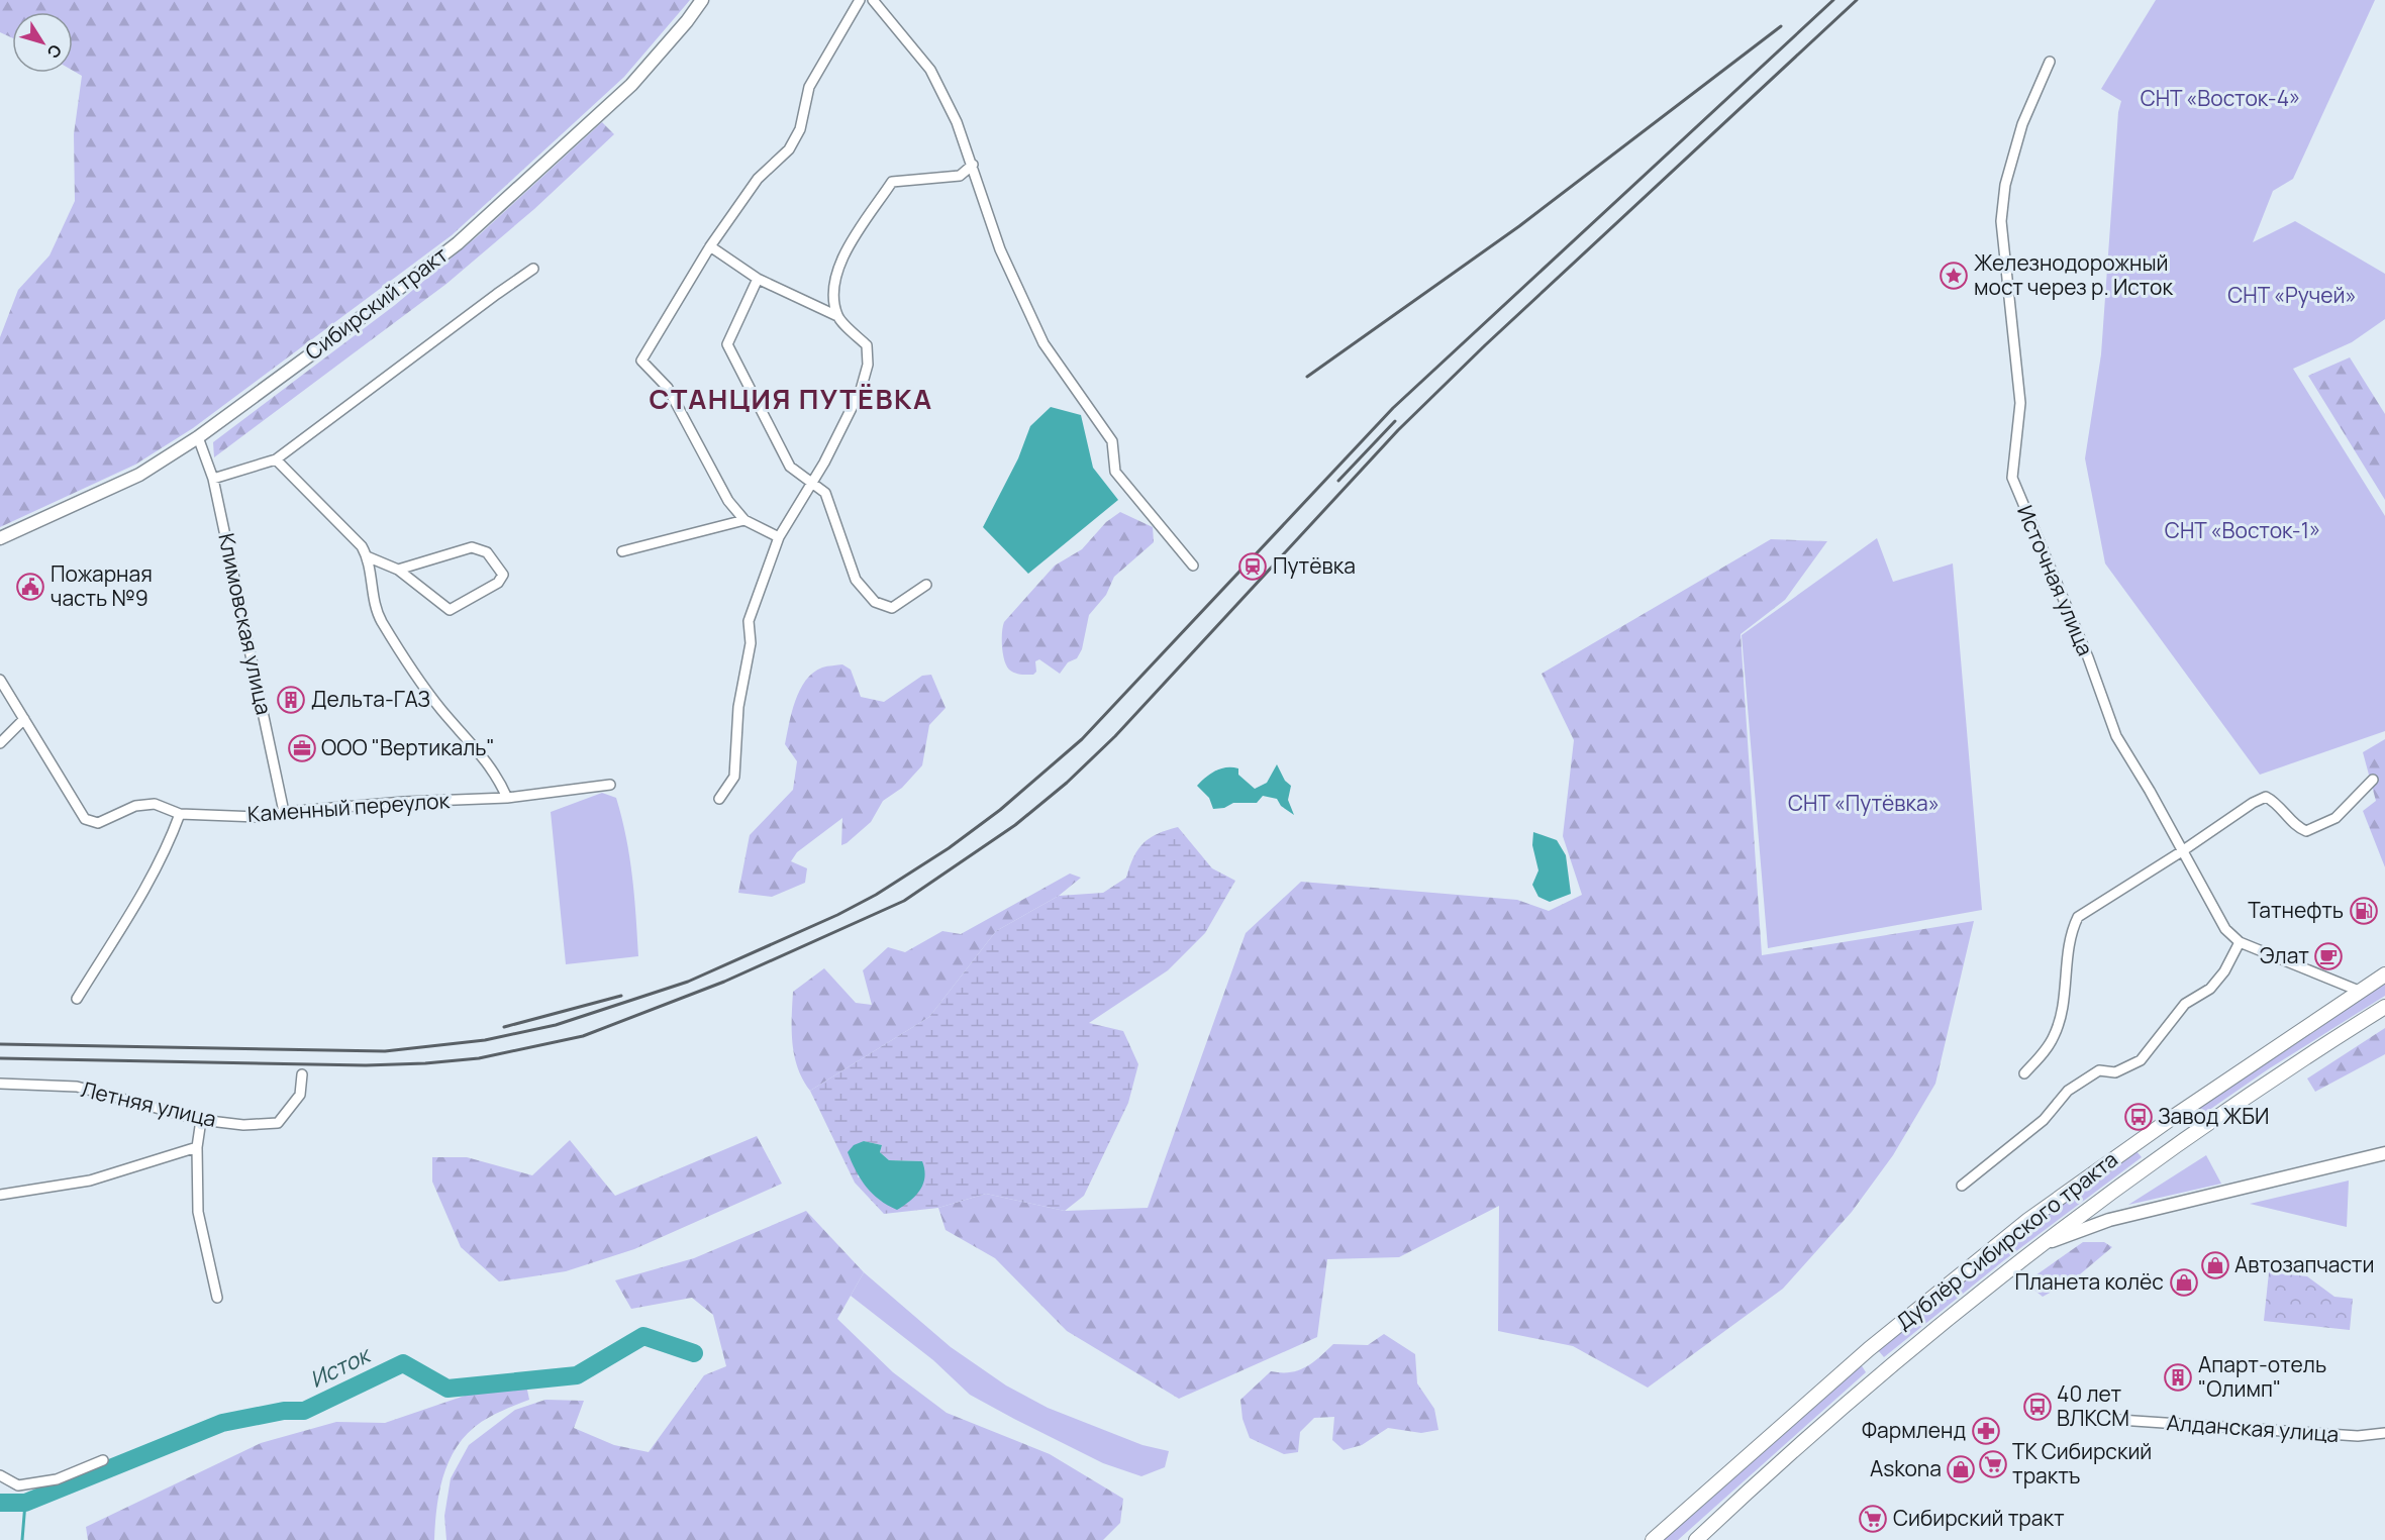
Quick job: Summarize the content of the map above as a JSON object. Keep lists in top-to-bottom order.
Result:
{
  "streets": {
    "main road": ["Сибирский тракт", "Дублёр Сибирского тракта"],
    "street": [
      "Источная улица",
      "Климовская улица",
      "Каменный переулок",
      "Летняя улица",
      "Алданская улица"
    ]
  },
  "crossings": [
    ["Сибирский тракт", "Климовская улица"],
    ["Источная улица", "Дублёр Сибирского тракта"],
    ["Климовская улица", "Каменный переулок"]
  ],
  "districts": ["СТАНЦИЯ ПУТЁВКА"],
  "water": ["Исток"],
  "parks": [
    "СНТ «Восток-4»",
    "СНТ «Ручей»",
    "СНТ «Восток-1»",
    "СНТ «Путёвка»"
  ],
  "places": {
    "place": ["Железнодорожный мост через р. Исток"],
    "station": ["Путёвка"],
    "public building": ["Пожарная часть №9"],
    "building": ["Дельта-ГАЗ", "Апарт-отель \"Олимп\""],
    "office": ["ООО \"Вертикаль\""],
    "fuel station": ["Татнефть"],
    "cafe": ["Элат"],
    "bus stop": ["Завод ЖБИ", "40 лет ВЛКСМ"],
    "shop": ["Автозапчасти", "Планета колёс", "Askona"],
    "pharmacy": ["Фармленд"],
    "supermarket": ["ТК Сибирский трактъ", "Сибирский тракт"]
  },
  "north": "bottom right"
}
